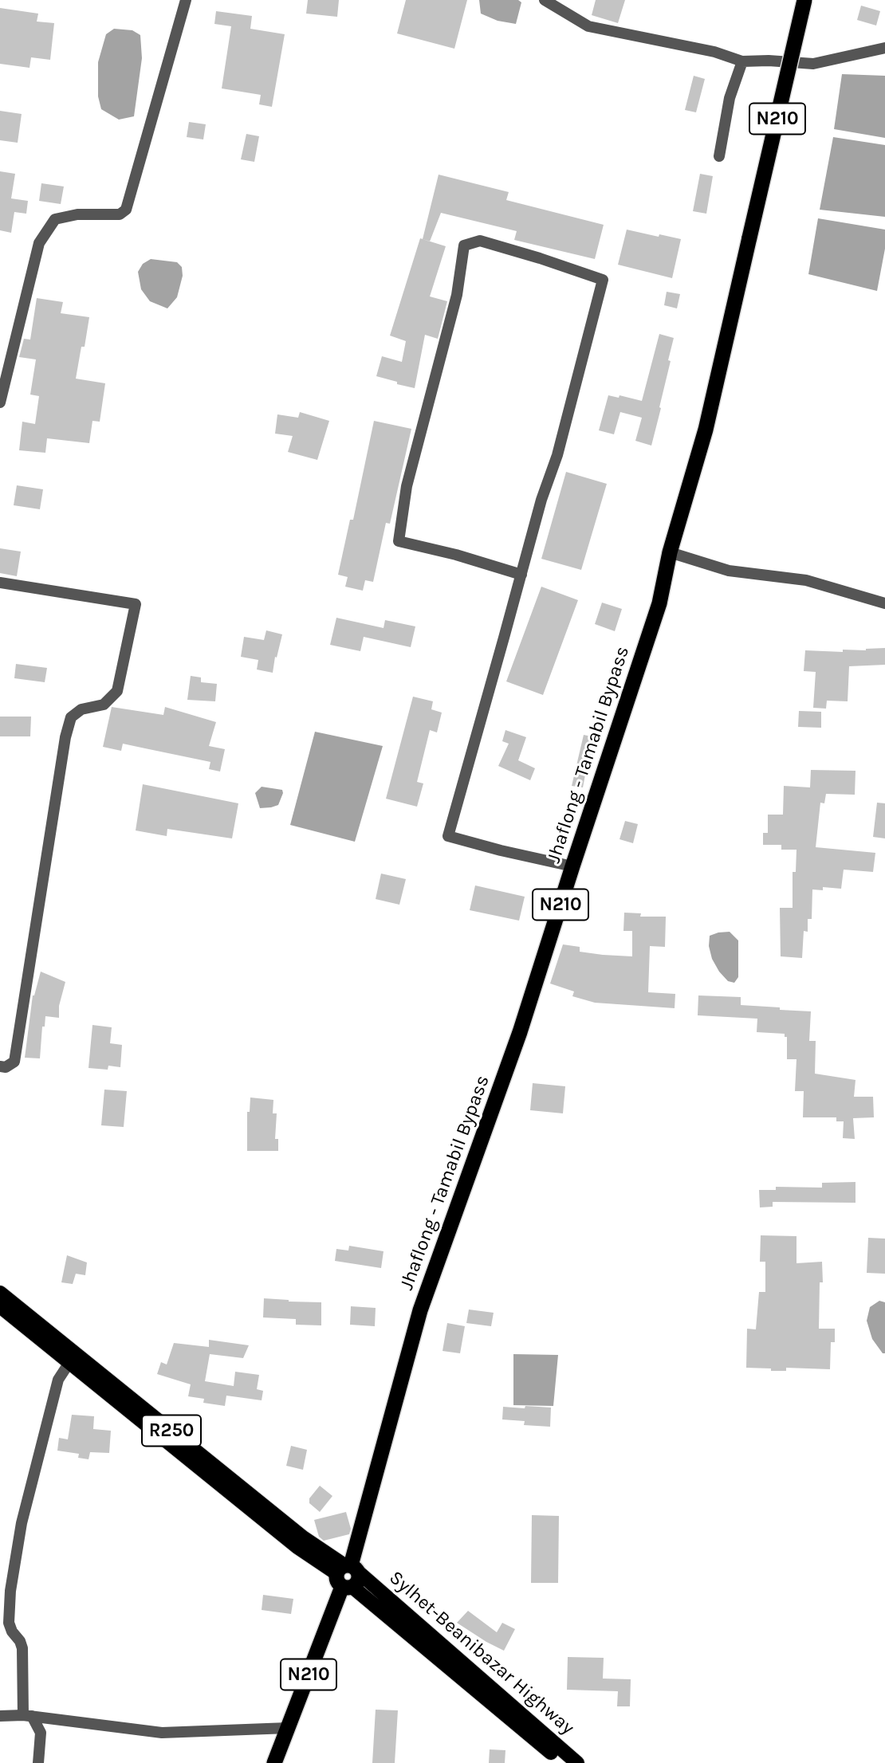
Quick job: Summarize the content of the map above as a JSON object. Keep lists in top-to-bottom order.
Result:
{
  "streets": {
    "highway": ["N210", "Jhaflong - Tamabil Bypass"],
    "main road": ["R250", "Sylhet-Beanibazar Highway"]
  },
  "crossings": [
    ["Jhaflong - Tamabil Bypass", "R250"],
    ["Jhaflong - Tamabil Bypass", "Sylhet-Beanibazar Highway"],
    ["R250", "Sylhet-Beanibazar Highway"]
  ]
}
